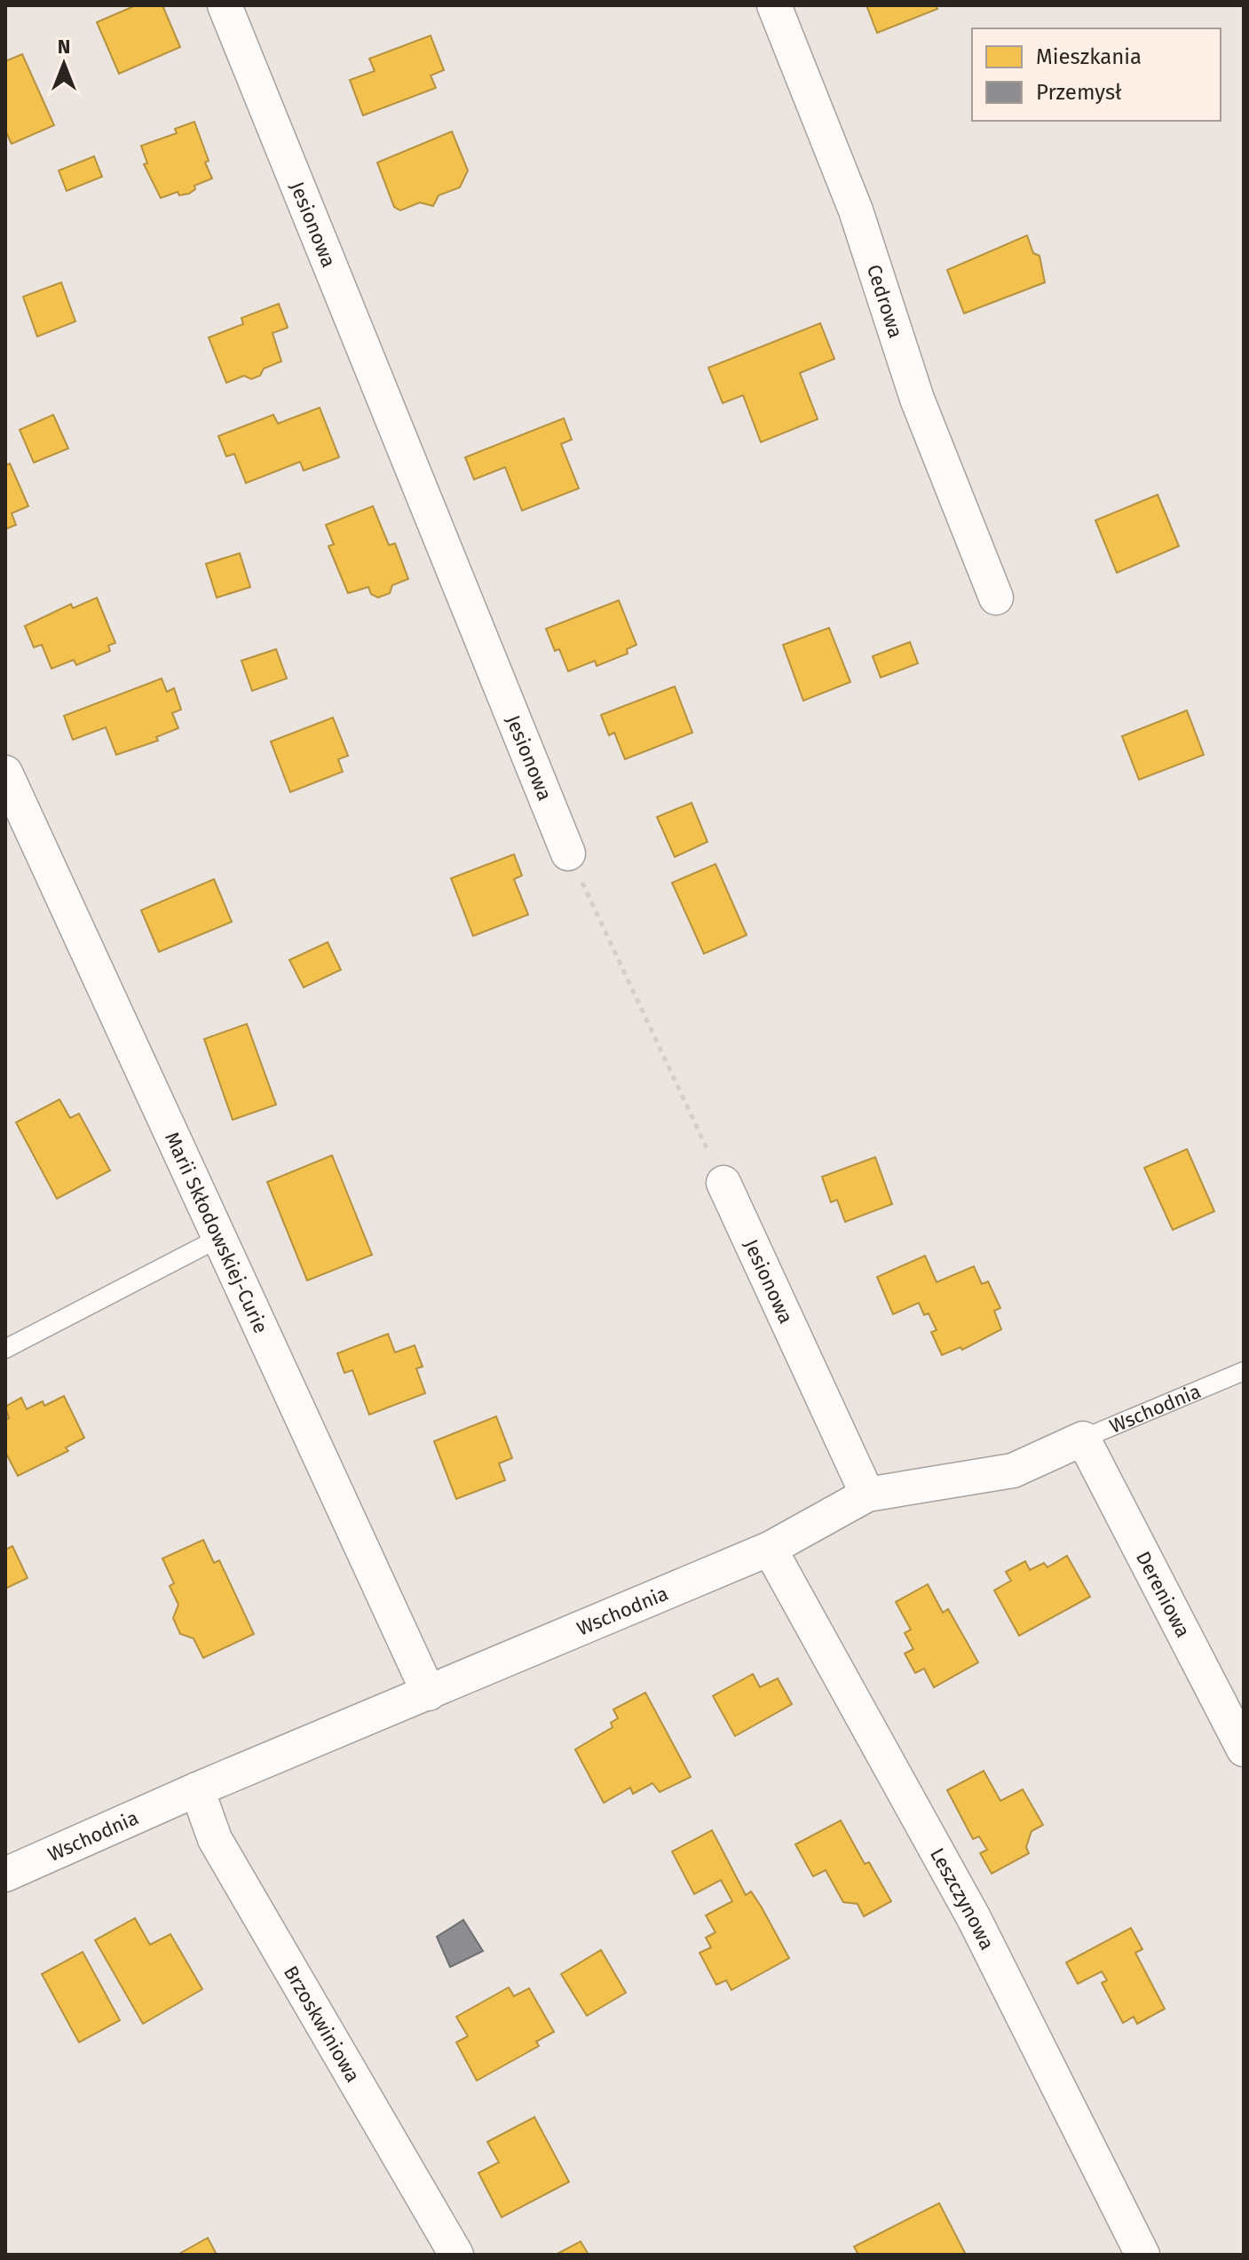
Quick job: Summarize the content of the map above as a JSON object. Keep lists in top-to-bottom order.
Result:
{
  "streets": {
    "street": [
      "Jesionowa",
      "Cedrowa",
      "Marii Skłodowskiej-Curie",
      "Wschodnia",
      "Dereniowa",
      "Leszczynowa",
      "Brzoskwiniowa"
    ]
  },
  "crossings": [
    ["Jesionowa", "Wschodnia"],
    ["Marii Skłodowskiej-Curie", "Wschodnia"],
    ["Wschodnia", "Dereniowa"],
    ["Wschodnia", "Leszczynowa"],
    ["Wschodnia", "Brzoskwiniowa"]
  ],
  "legend": ["Mieszkania", "Przemysł"],
  "north": "top"
}
